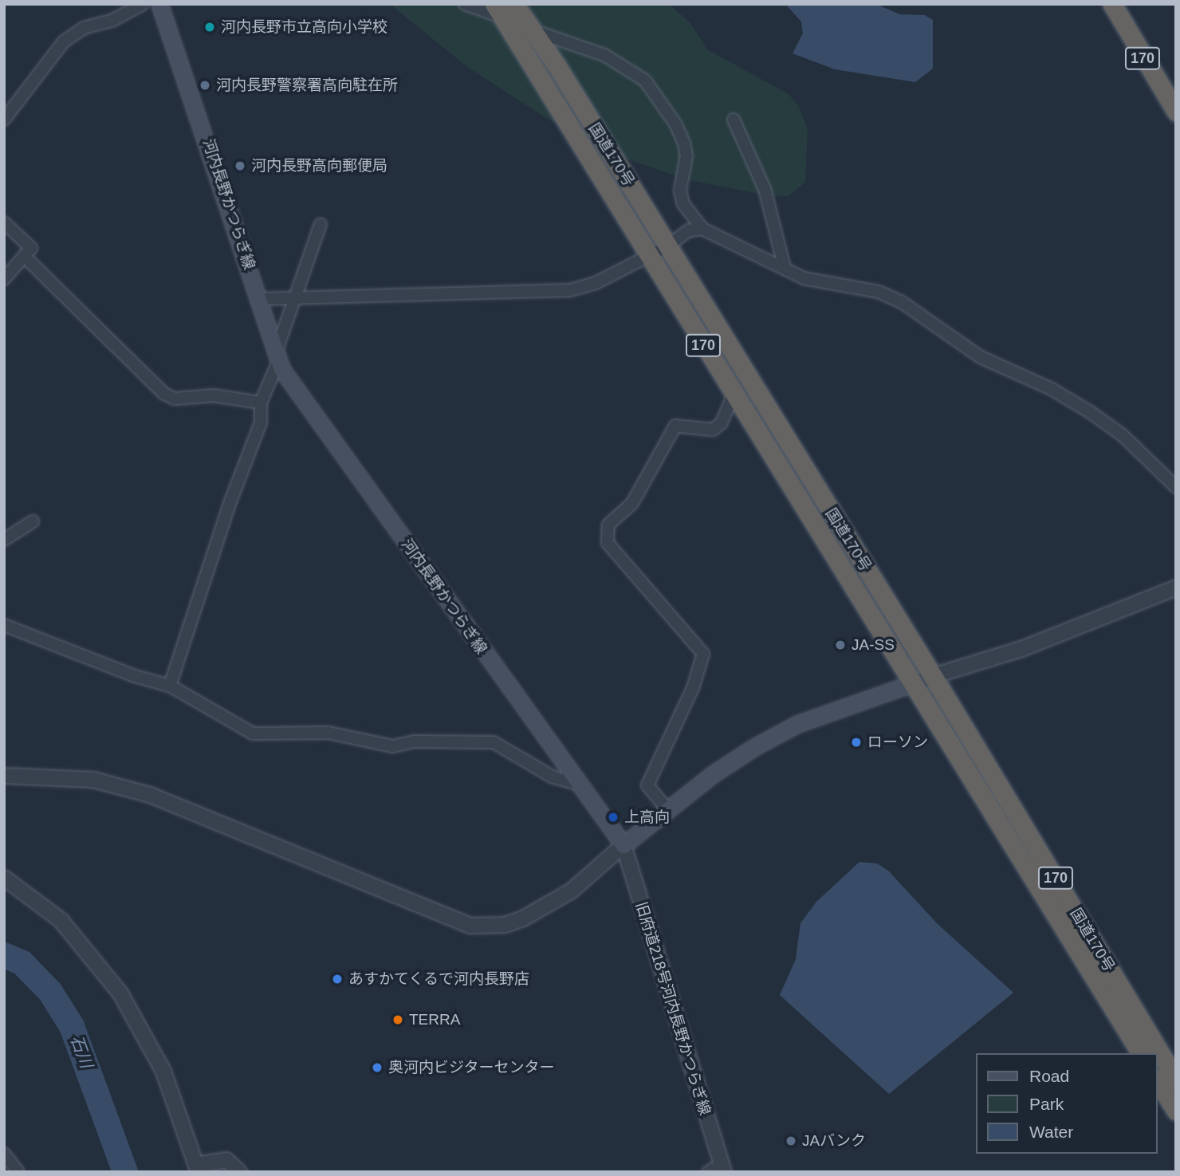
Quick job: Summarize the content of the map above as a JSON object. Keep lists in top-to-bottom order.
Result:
{
  "streets": {
    "highway": ["170", "国道170号"],
    "main road": ["河内長野かつらぎ線"],
    "street": ["旧府道218号河内長野かつらぎ線"]
  },
  "crossings": [
    ["河内長野かつらぎ線", "旧府道218号河内長野かつらぎ線"]
  ],
  "water": ["石川"],
  "places": [
    "河内長野市立高向小学校",
    "河内長野警察署高向駐在所",
    "河内長野高向郵便局",
    "JA-SS",
    "ローソン",
    "上高向",
    "あすかてくるで河内長野店",
    "TERRA",
    "奥河内ビジターセンター",
    "JAバンク"
  ],
  "legend": ["Road", "Park", "Water"]
}
